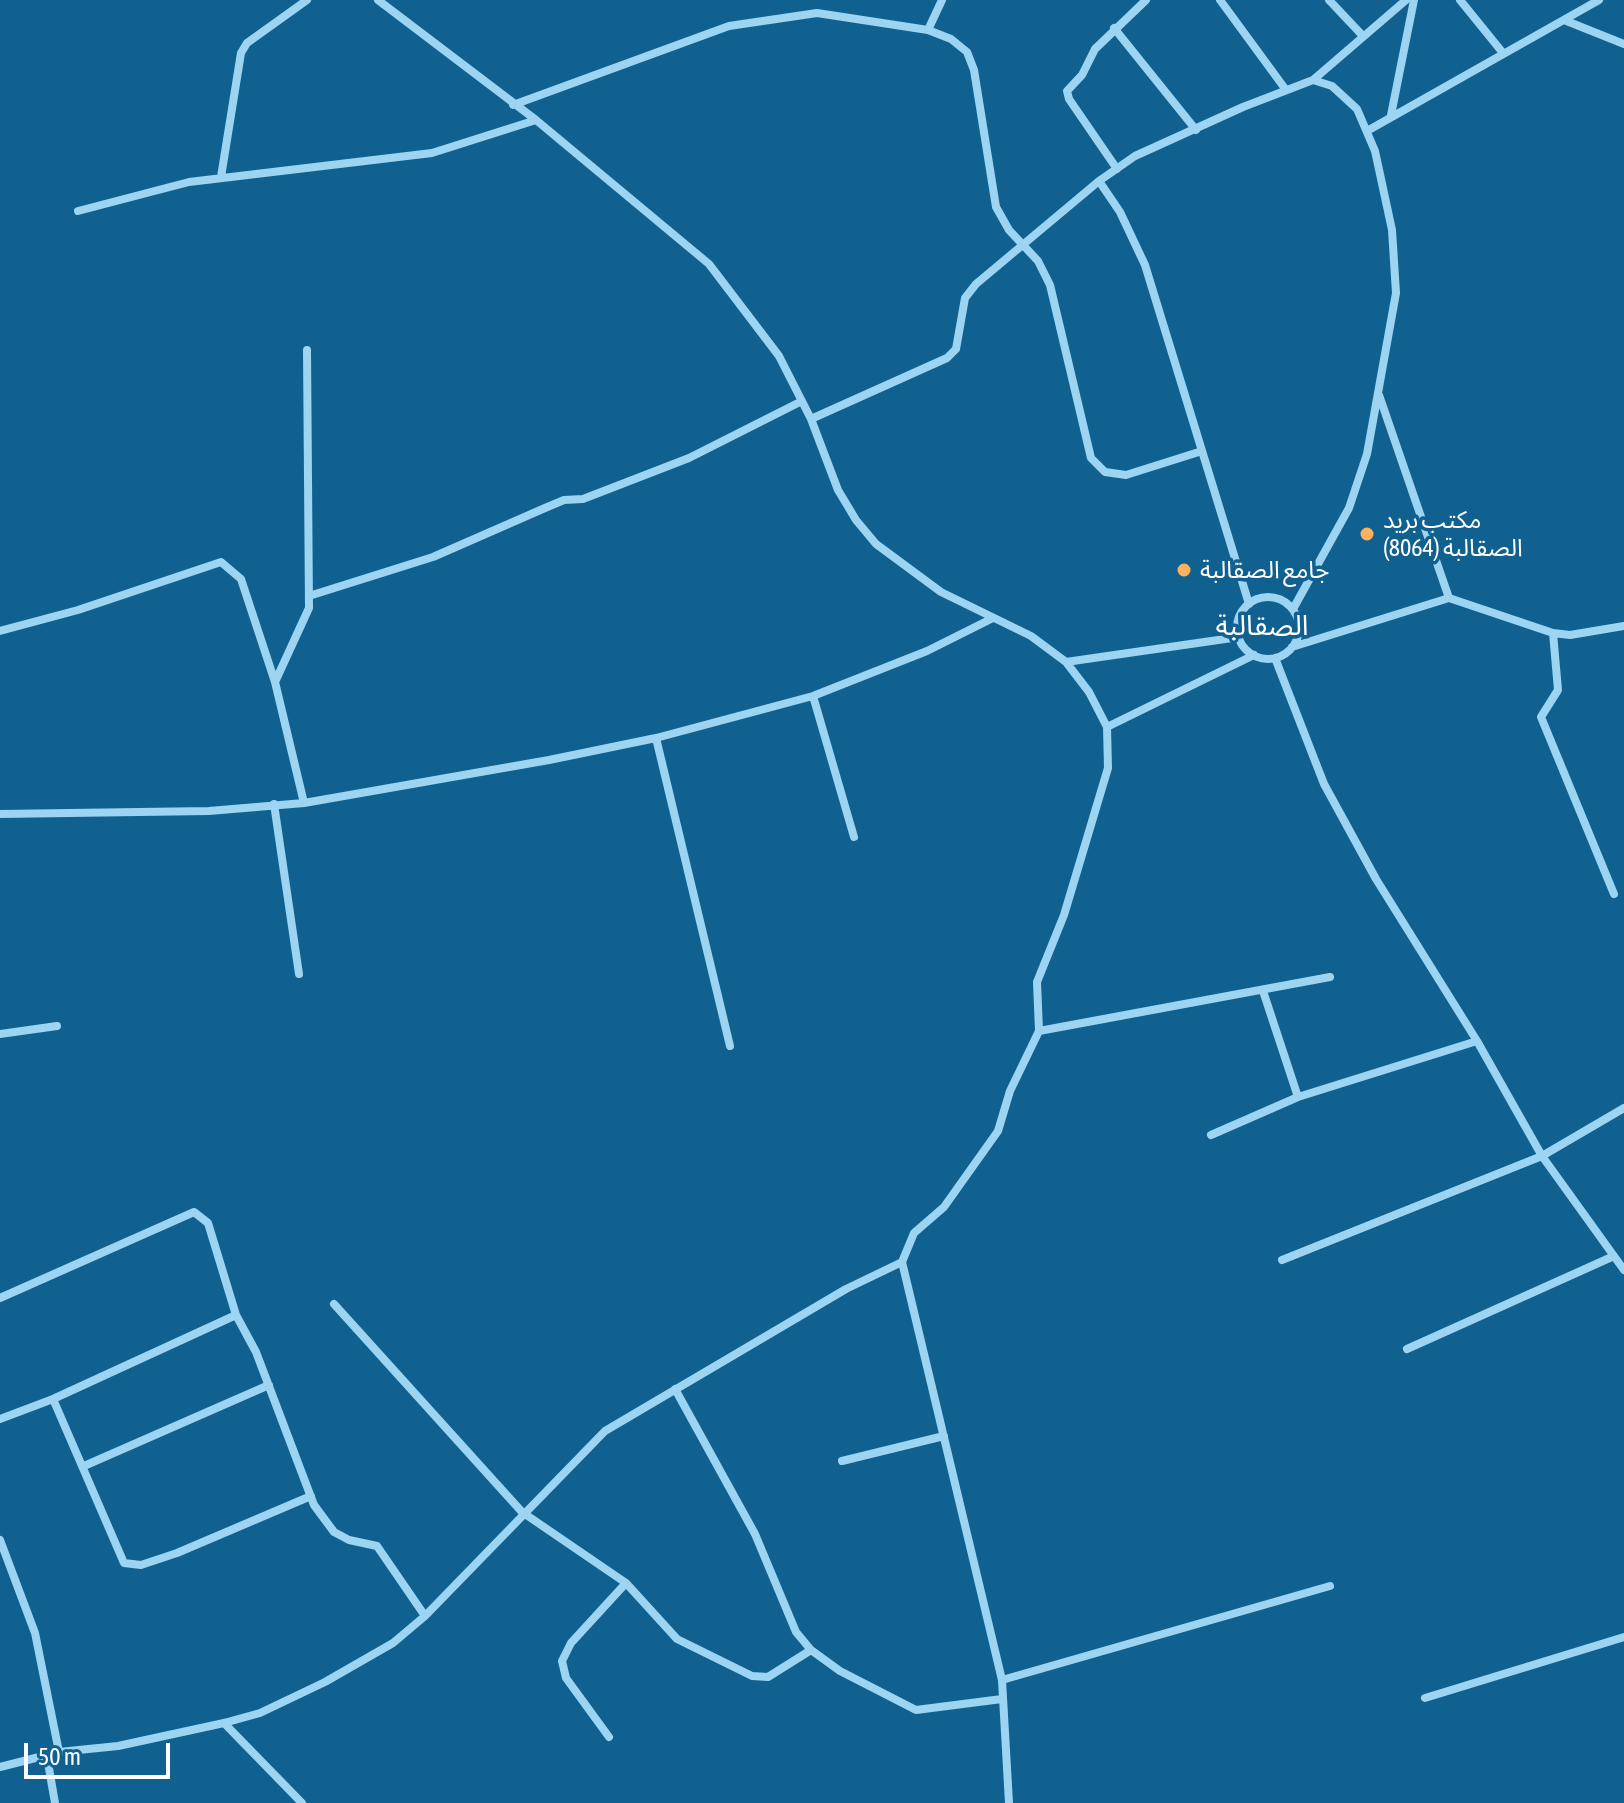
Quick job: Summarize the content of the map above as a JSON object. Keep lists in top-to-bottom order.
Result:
{
  "districts": ["الصقالبة"],
  "places": ["مكتب بريد الصقالبة (8064)", "جامع الصقالبة"],
  "scale_bar": "50 m"
}
